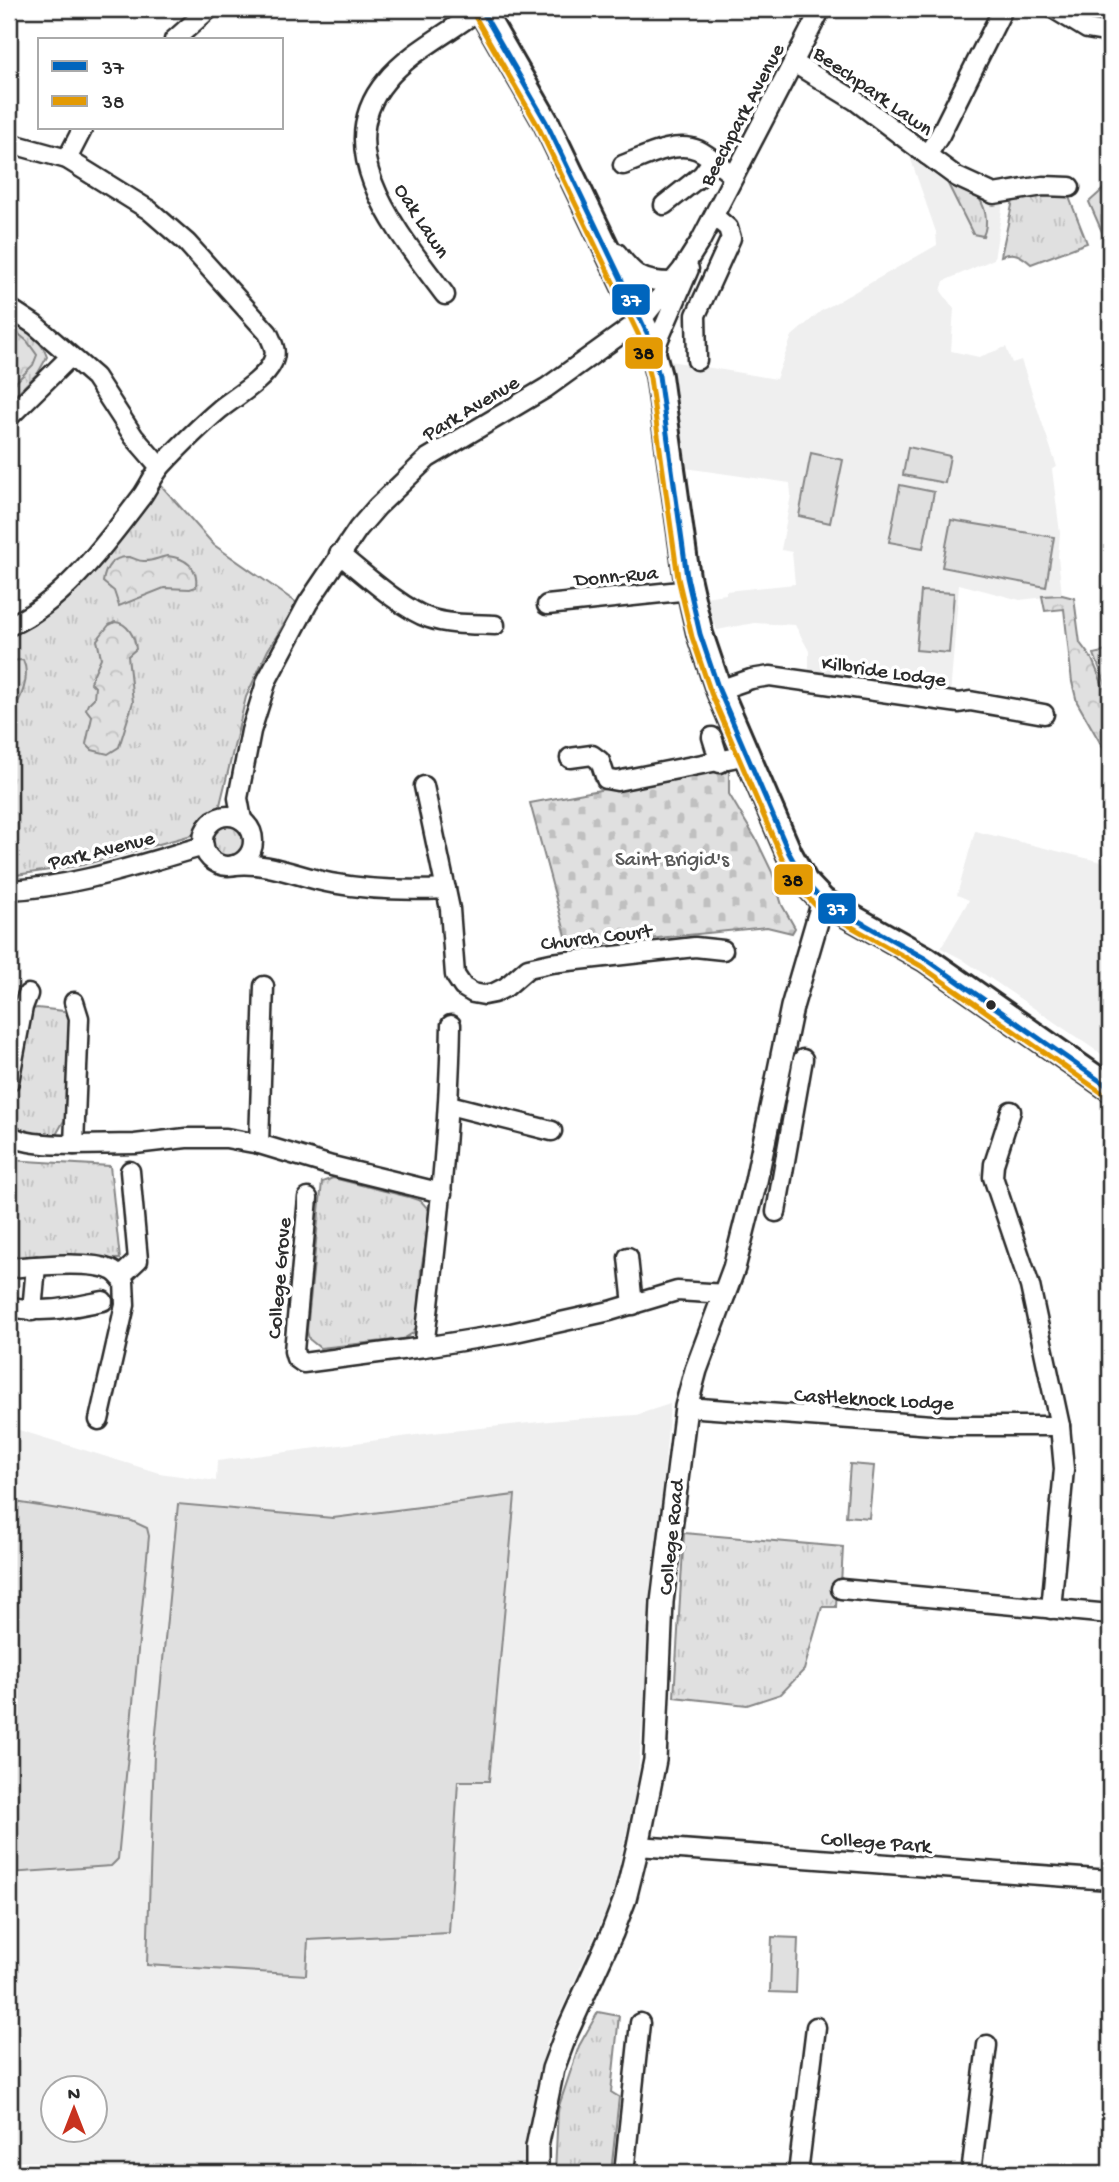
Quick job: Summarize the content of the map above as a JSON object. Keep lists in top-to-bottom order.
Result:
{
  "streets": {
    "street": [
      "Beechpark Lawn",
      "Beechpark Avenue",
      "Oak Lawn",
      "Park Avenue",
      "Donn-Rua",
      "Kilbride Lodge",
      "Church Court",
      "College Grove",
      "Castleknock Lodge",
      "College Road",
      "College Park"
    ]
  },
  "crossings": [
    ["Beechpark Lawn", "Beechpark Avenue"],
    ["Beechpark Avenue", "Park Avenue"],
    ["College Grove", "College Road"],
    ["Castleknock Lodge", "College Road"],
    ["College Road", "College Park"]
  ],
  "parks": ["Saint Brigid's"],
  "lines": ["transit line 37", "transit line 38"],
  "legend": ["37", "38"],
  "north": "top"
}
